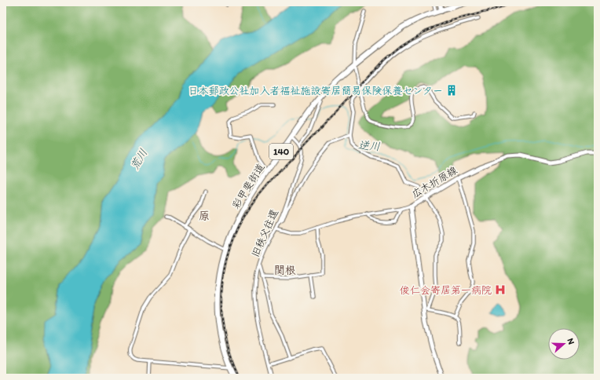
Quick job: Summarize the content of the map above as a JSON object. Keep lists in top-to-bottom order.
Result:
{
  "streets": {
    "highway": ["140", "彩甲斐街道"],
    "main road": ["広木折原線"],
    "street": ["旧秩父往還"]
  },
  "districts": ["原", "関根"],
  "water": ["逆川", "荒川"],
  "places": {
    "building": ["日本郵政公社加入者福祉施設寄居簡易保険保養センター"],
    "hospital": ["俊仁会寄居第一病院"]
  },
  "north": "right"
}
